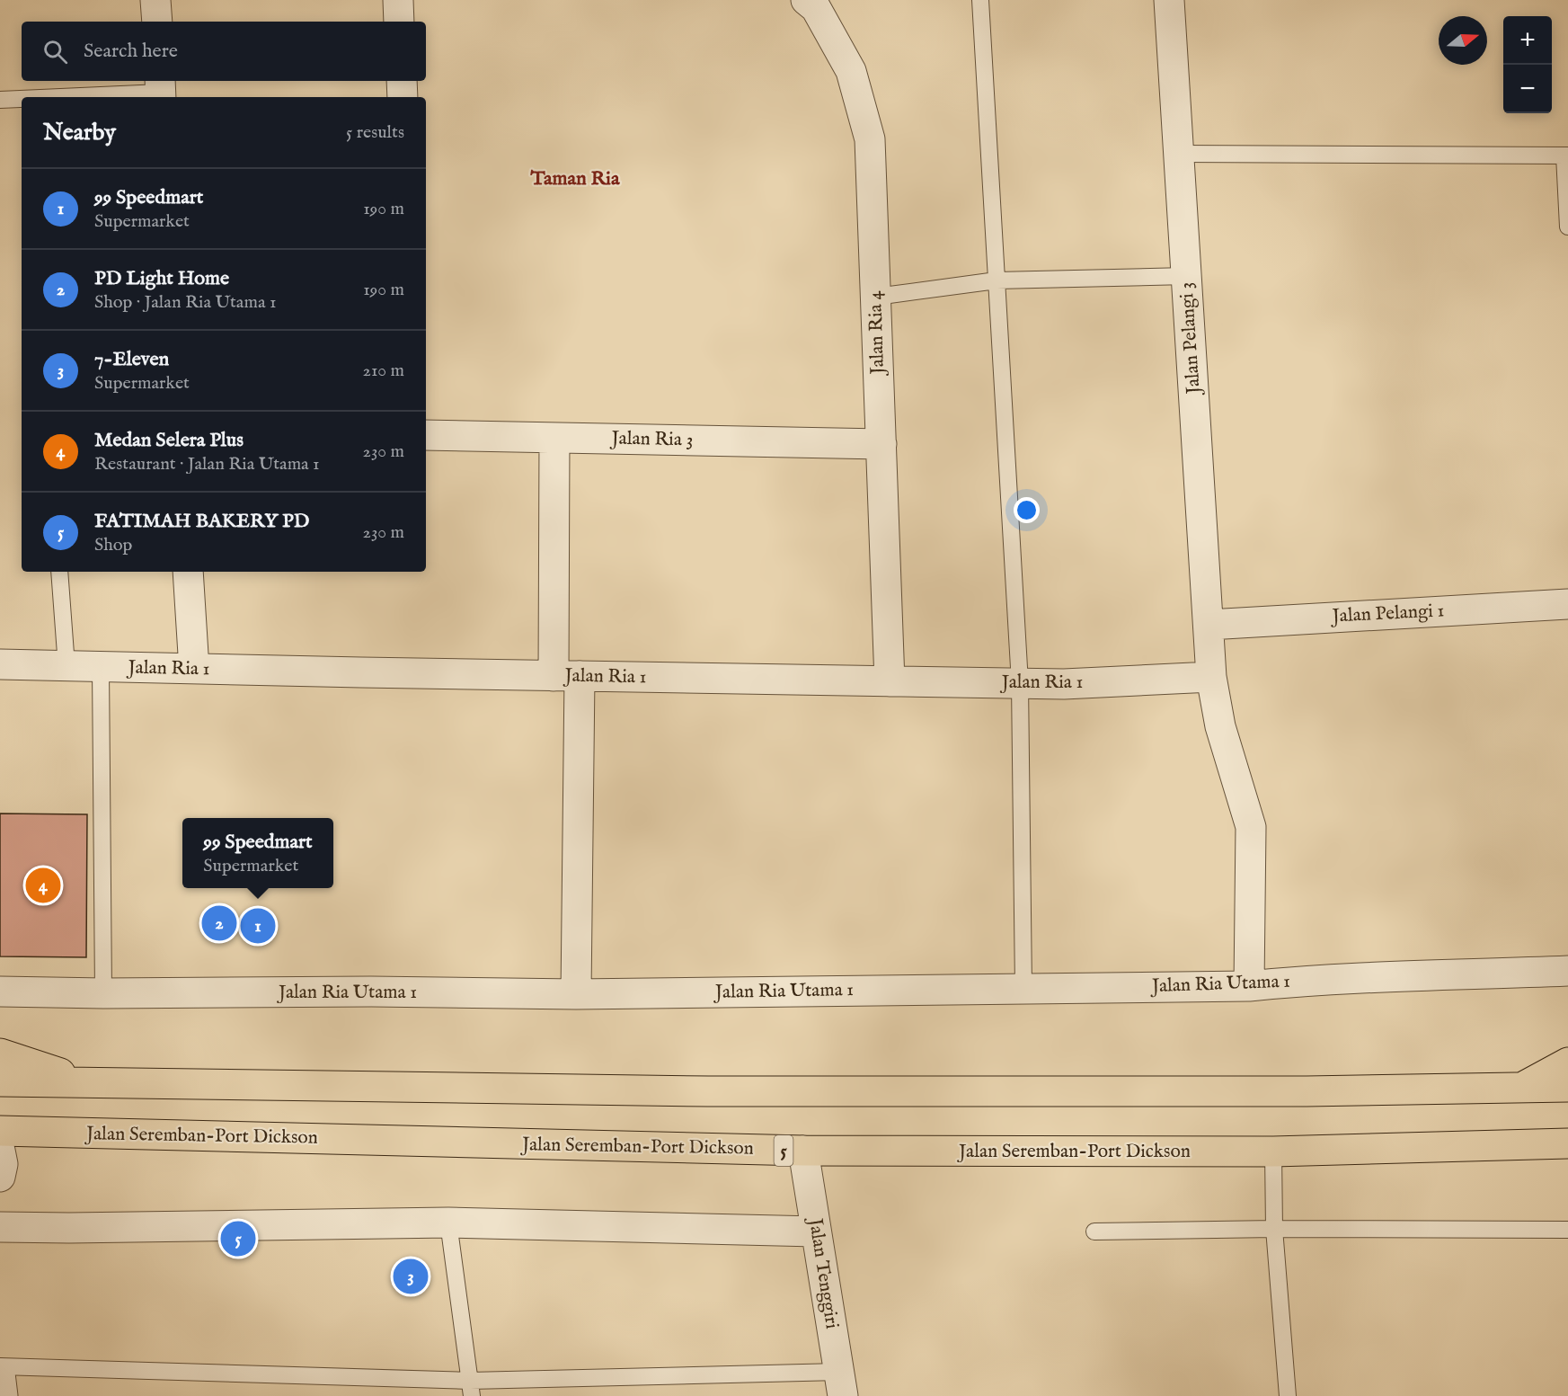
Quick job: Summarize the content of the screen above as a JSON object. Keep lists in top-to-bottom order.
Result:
{
  "streets": {
    "highway": ["Jalan Seremban-Port Dickson", "5"],
    "street": [
      "Jalan Ria 4",
      "Jalan Pelangi 3",
      "Jalan Ria 3",
      "Jalan Pelangi 1",
      "Jalan Ria 1",
      "Jalan Ria Utama 1",
      "Jalan Tenggiri"
    ]
  },
  "crossings": [
    ["Jalan Ria 4", "Jalan Ria 3"],
    ["Jalan Ria 4", "Jalan Ria 1"],
    ["Jalan Pelangi 3", "Jalan Pelangi 1"],
    ["Jalan Pelangi 3", "Jalan Ria 1"],
    ["Jalan Pelangi 3", "Jalan Ria Utama 1"],
    ["Jalan Seremban-Port Dickson", "Jalan Tenggiri"]
  ],
  "districts": ["Taman Ria"],
  "north": "right",
  "page": {
    "map_buttons": ["+", "−"],
    "search": "Search here",
    "heading": ["Nearby", "5 results"],
    "list": [
      {
        "mark": "1",
        "name": "99 Speedmart",
        "note": "Supermarket",
        "value": "190 m"
      },
      {
        "mark": "2",
        "name": "PD Light Home",
        "note": "Shop · Jalan Ria Utama 1",
        "value": "190 m"
      },
      {
        "mark": "3",
        "name": "7-Eleven",
        "note": "Supermarket",
        "value": "210 m"
      },
      {
        "mark": "4",
        "name": "Medan Selera Plus",
        "note": "Restaurant · Jalan Ria Utama 1",
        "value": "230 m"
      },
      {
        "mark": "5",
        "name": "FATIMAH BAKERY PD",
        "note": "Shop",
        "value": "230 m"
      }
    ],
    "popup": ["99 Speedmart", "Supermarket"],
    "pins": [
      "4",
      "2",
      "1",
      "5",
      "3"
    ]
  }
}
